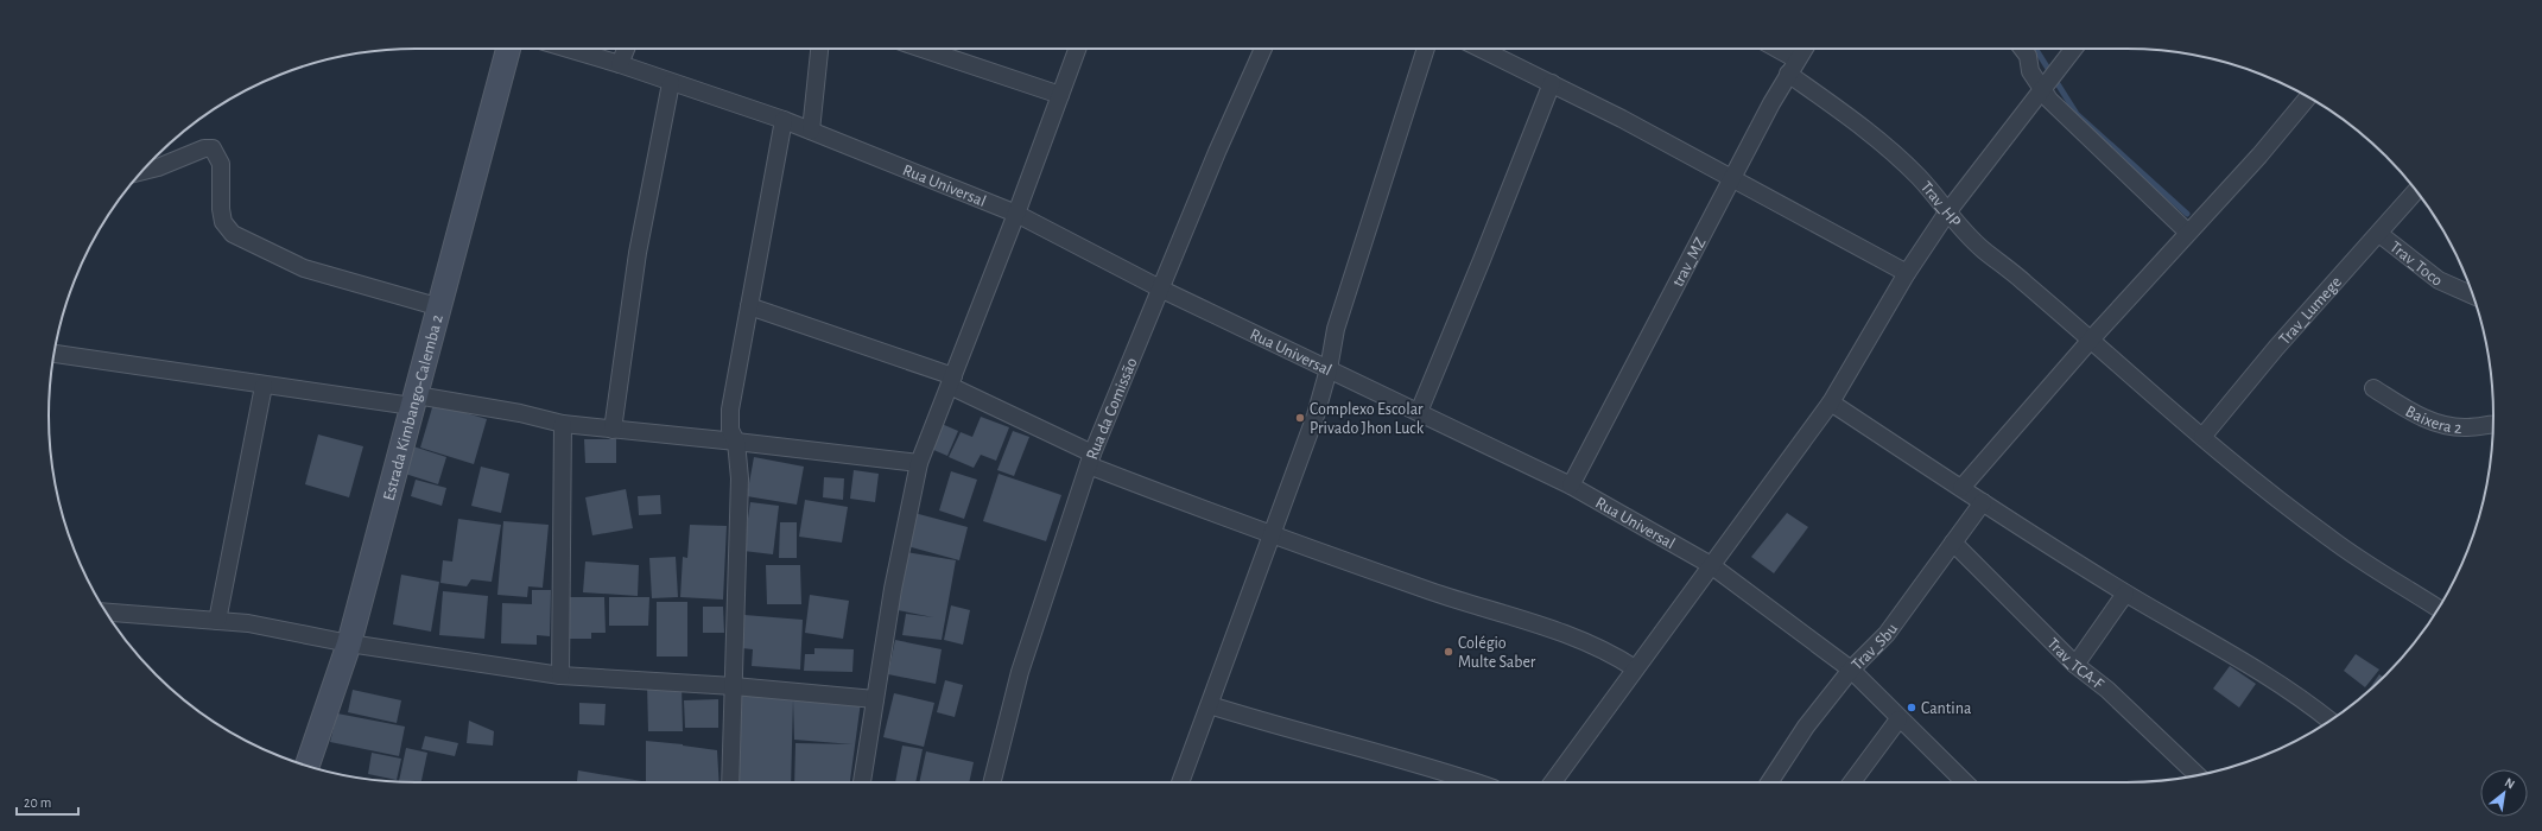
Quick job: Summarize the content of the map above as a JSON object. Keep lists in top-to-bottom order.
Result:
{
  "streets": {
    "main road": ["Estrada Kimbango-Calemba 2"],
    "street": [
      "Rua Universal",
      "Trav_HP",
      "Trav_Toco",
      "trav_MZ",
      "Trav_Lumege",
      "Rua da Comissão",
      "Baixera 2",
      "Trav_Sbu",
      "Trav_TCA-F"
    ]
  },
  "crossings": [
    ["Rua Universal", "trav_MZ"],
    ["Rua Universal", "Rua da Comissão"],
    ["Rua Universal", "Trav_Sbu"],
    ["Trav_HP", "trav_MZ"],
    ["Trav_HP", "Trav_Lumege"],
    ["Trav_Toco", "Trav_Lumege"],
    ["Trav_Sbu", "Trav_TCA-F"]
  ],
  "places": ["Complexo Escolar Privado Jhon Luck", "Colégio Multe Saber", "Cantina"],
  "scale_bar": "20 m",
  "north": "top right"
}
